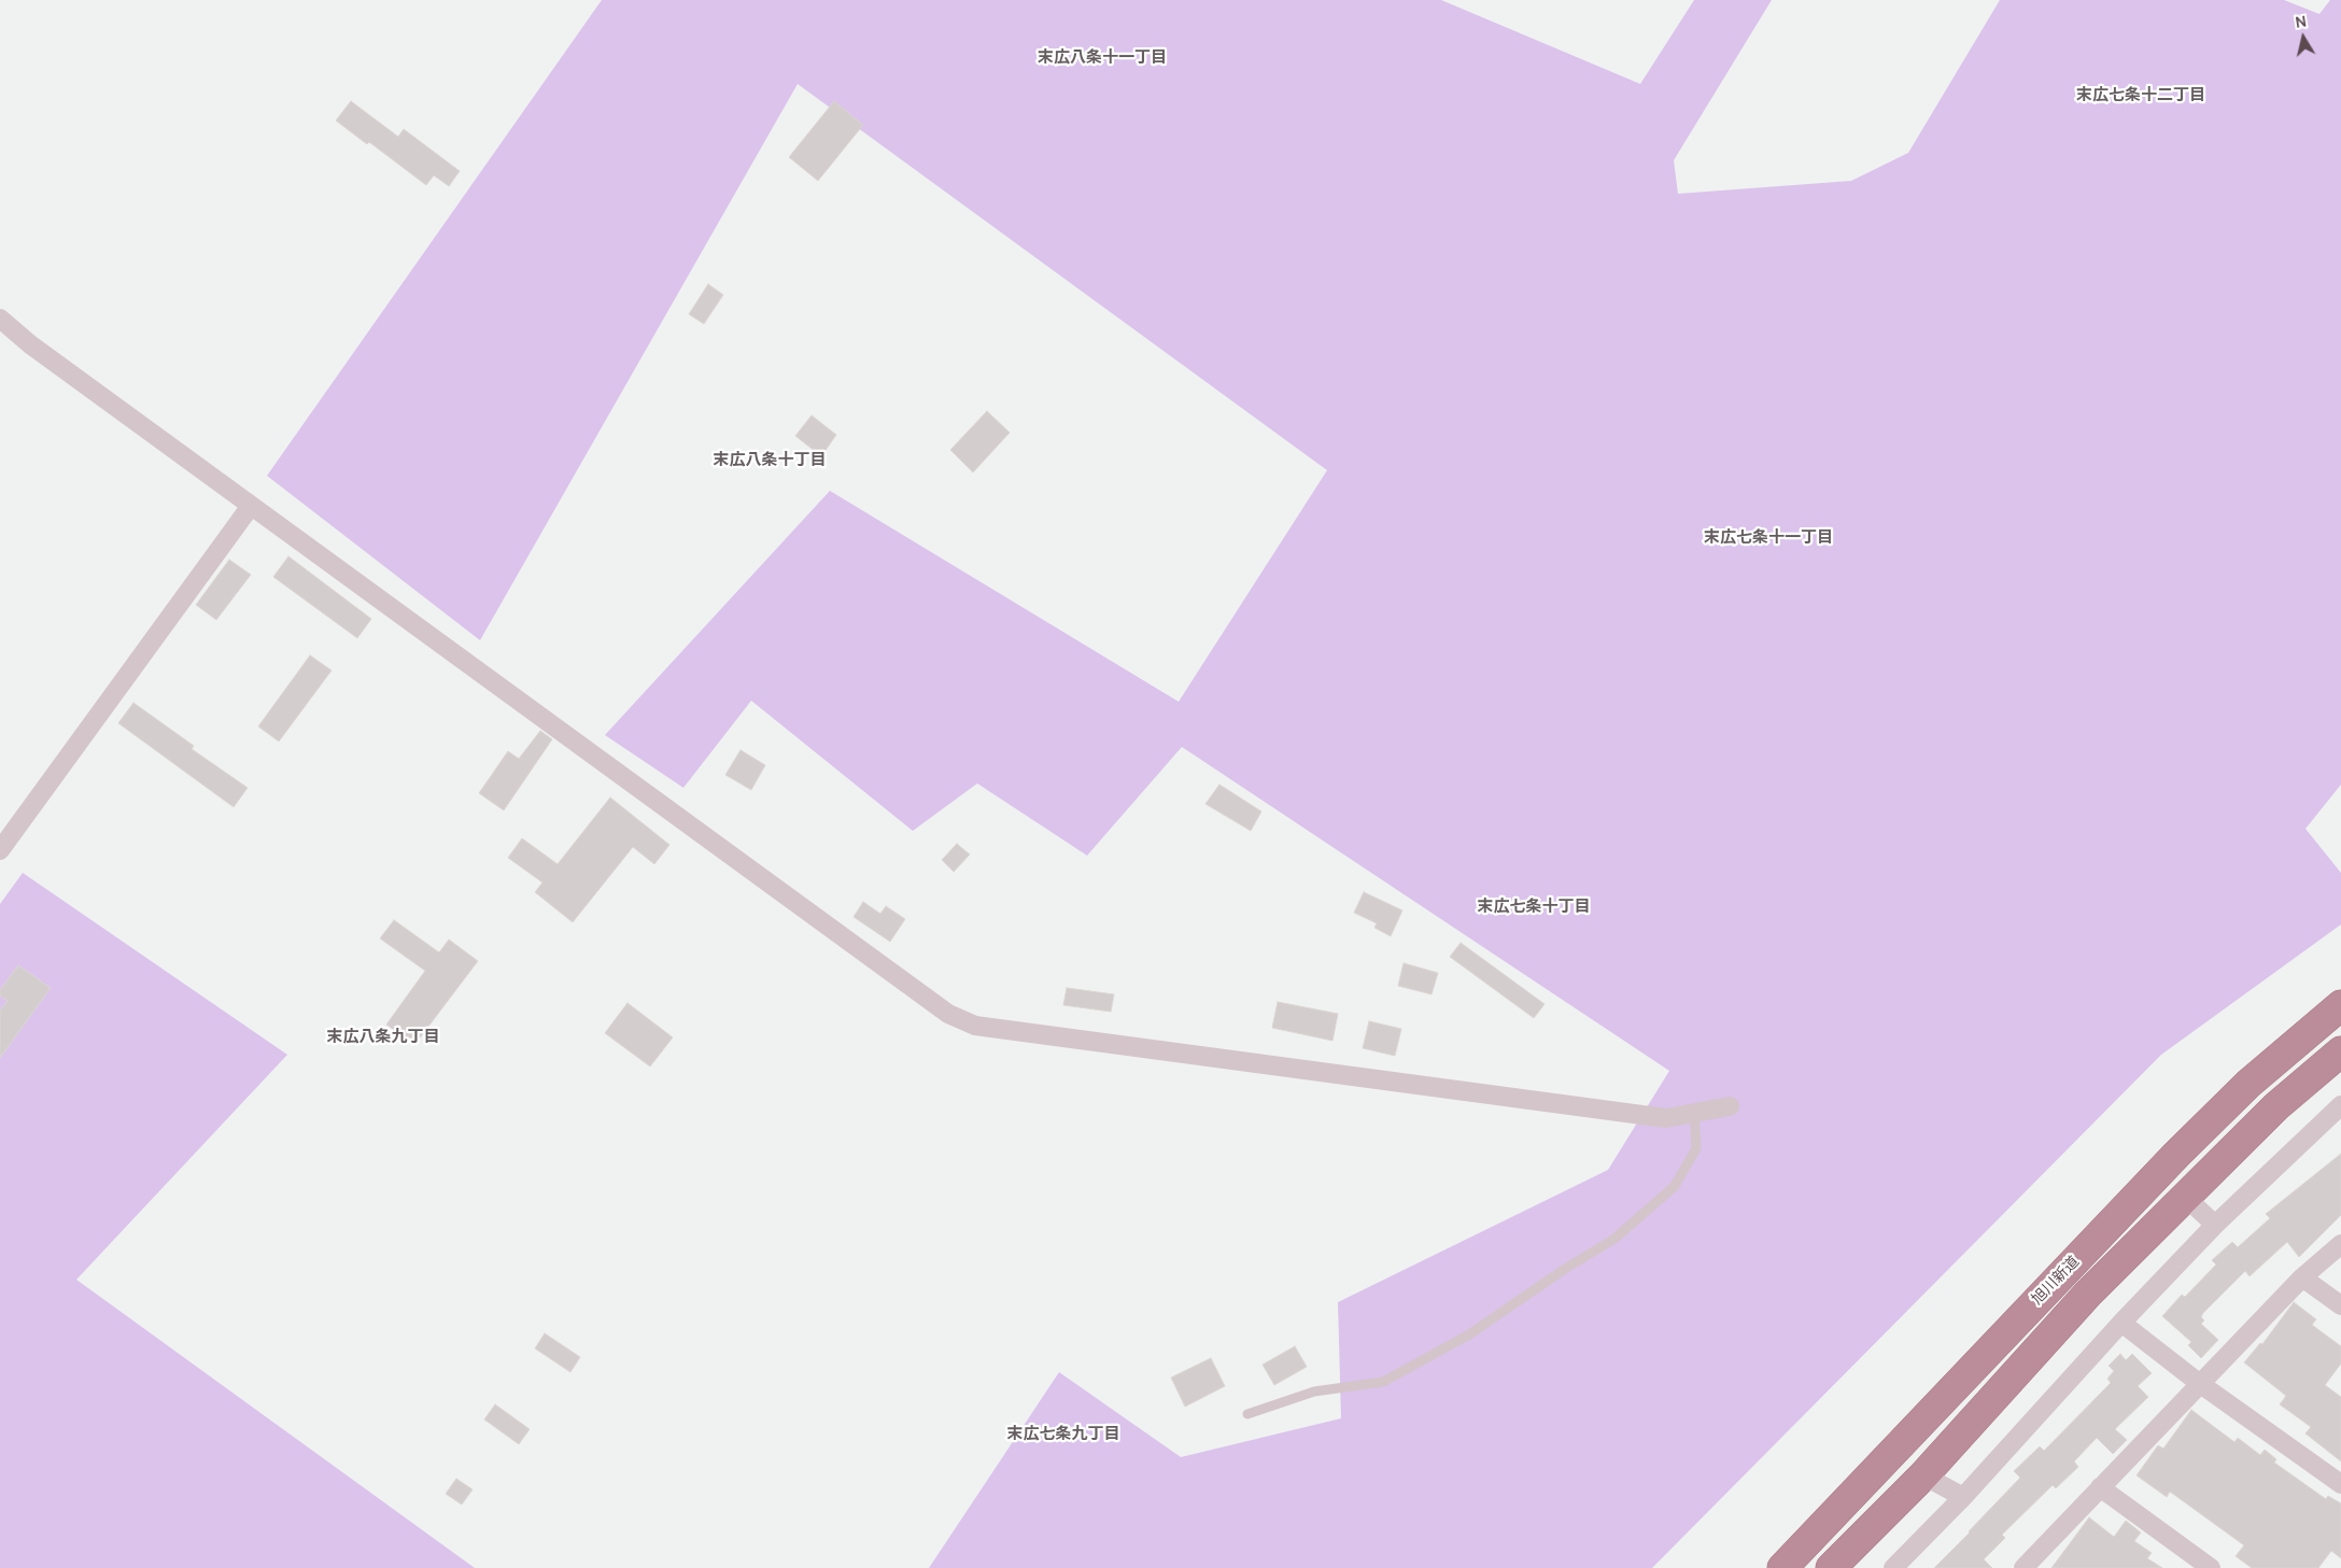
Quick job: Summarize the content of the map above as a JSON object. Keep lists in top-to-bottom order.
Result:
{
  "streets": {
    "highway": ["旭川新道"]
  },
  "districts": [
    "末広八条十一丁目",
    "末広七条十二丁目",
    "末広八条十丁目",
    "末広七条十一丁目",
    "末広七条十丁目",
    "末広八条九丁目",
    "末広七条九丁目"
  ],
  "north": "top"
}
